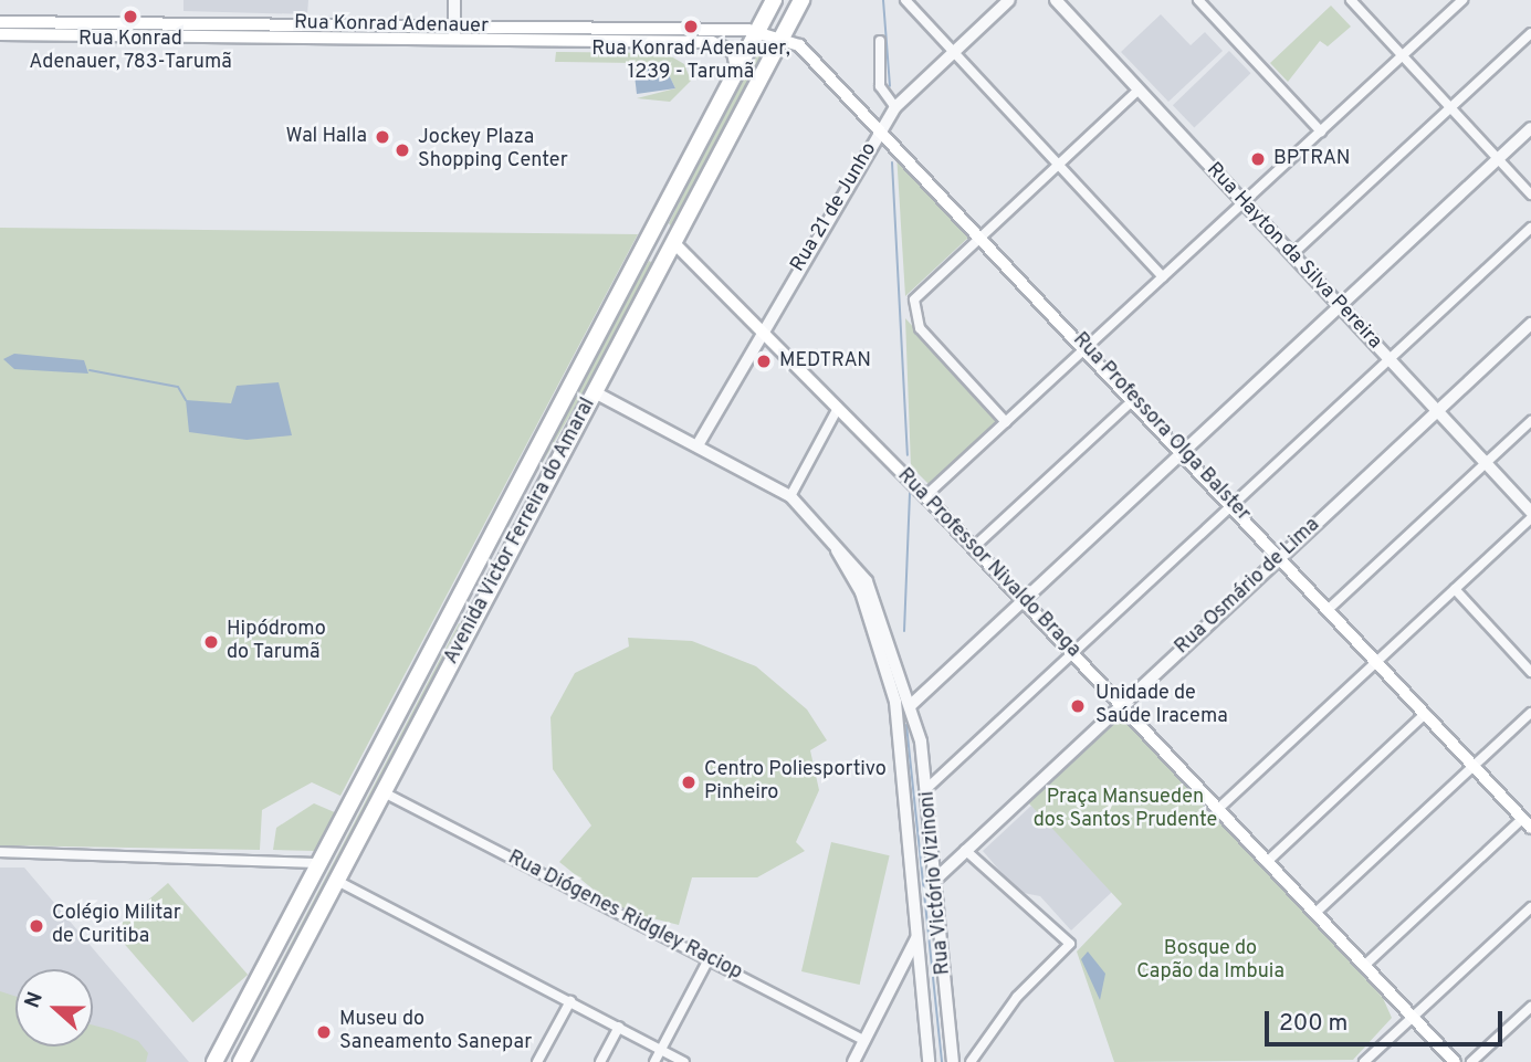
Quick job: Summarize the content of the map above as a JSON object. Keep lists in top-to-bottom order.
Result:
{
  "streets": {
    "highway": ["Avenida Victor Ferreira do Amaral"],
    "main road": ["Rua Konrad Adenauer", "Rua Professora Olga Balster", "Rua Professor Nivaldo Braga"],
    "street": [
      "Rua 21 de Junho",
      "Rua Hayton da Silva Pereira",
      "Rua Osmário de Lima",
      "Rua Victório Vizinoni",
      "Rua Diógenes Ridgley Raciop"
    ]
  },
  "crossings": [
    ["Rua Konrad Adenauer", "Rua Professora Olga Balster"],
    ["Rua Konrad Adenauer", "Avenida Victor Ferreira do Amaral"],
    ["Rua 21 de Junho", "Rua Professora Olga Balster"],
    ["Rua 21 de Junho", "Rua Professor Nivaldo Braga"],
    ["Rua Hayton da Silva Pereira", "Rua Osmário de Lima"],
    ["Rua Professora Olga Balster", "Avenida Victor Ferreira do Amaral"],
    ["Rua Professora Olga Balster", "Rua Osmário de Lima"],
    ["Avenida Victor Ferreira do Amaral", "Rua Professor Nivaldo Braga"],
    ["Avenida Victor Ferreira do Amaral", "Rua Diógenes Ridgley Raciop"],
    ["Rua Professor Nivaldo Braga", "Rua Osmário de Lima"],
    ["Rua Osmário de Lima", "Rua Victório Vizinoni"]
  ],
  "parks": ["Praça Mansueden dos Santos Prudente", "Bosque do Capão da Imbuia"],
  "places": [
    "Rua Konrad Adenauer, 783-Tarumã",
    "Rua Konrad Adenauer, 1239 - Tarumã",
    "Wal Halla",
    "Jockey Plaza Shopping Center",
    "BPTRAN",
    "MEDTRAN",
    "Hipódromo do Tarumã",
    "Unidade de Saúde Iracema",
    "Centro Poliesportivo Pinheiro",
    "Colégio Militar de Curitiba",
    "Museu do Saneamento Sanepar"
  ],
  "scale_bar": "200 m",
  "north": "left"
}
